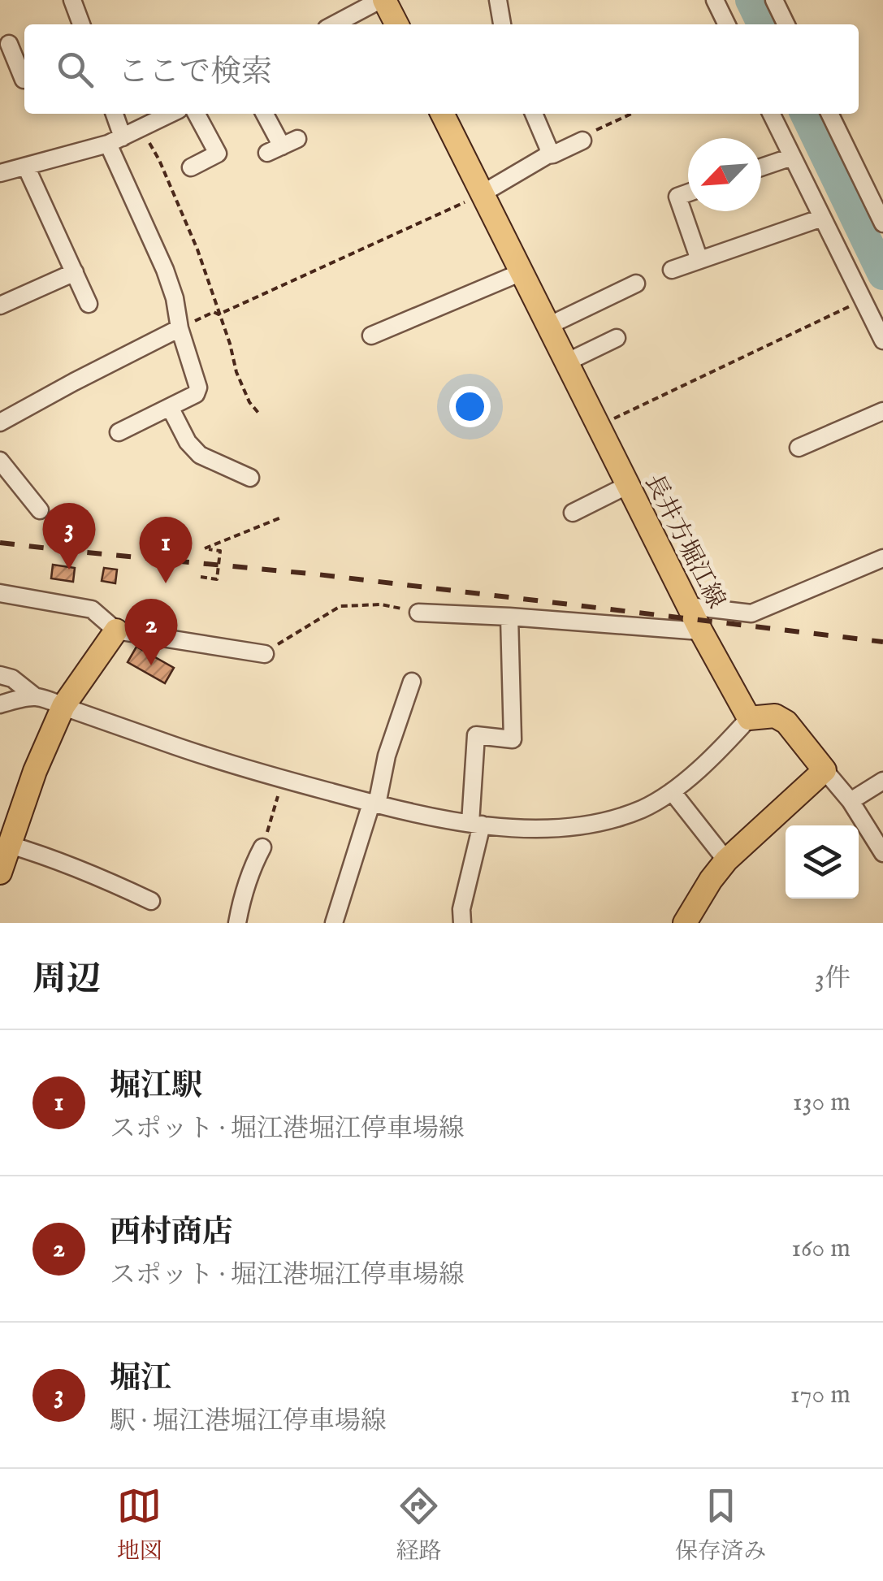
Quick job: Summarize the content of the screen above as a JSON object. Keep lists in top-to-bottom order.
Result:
{
  "streets": {
    "main road": ["長井方堀江線"]
  },
  "north": "bottom left",
  "page": {
    "search": "ここで検索",
    "pins": ["3", "1", "2"],
    "heading": ["周辺", "3件"],
    "list": [
      {
        "mark": "1",
        "name": "堀江駅",
        "note": "スポット · 堀江港堀江停車場線",
        "value": "130 m"
      },
      {
        "mark": "2",
        "name": "西村商店",
        "note": "スポット · 堀江港堀江停車場線",
        "value": "160 m"
      },
      {
        "mark": "3",
        "name": "堀江",
        "note": "駅 · 堀江港堀江停車場線",
        "value": "170 m"
      }
    ],
    "nav": ["地図", "経路", "保存済み"]
  }
}
